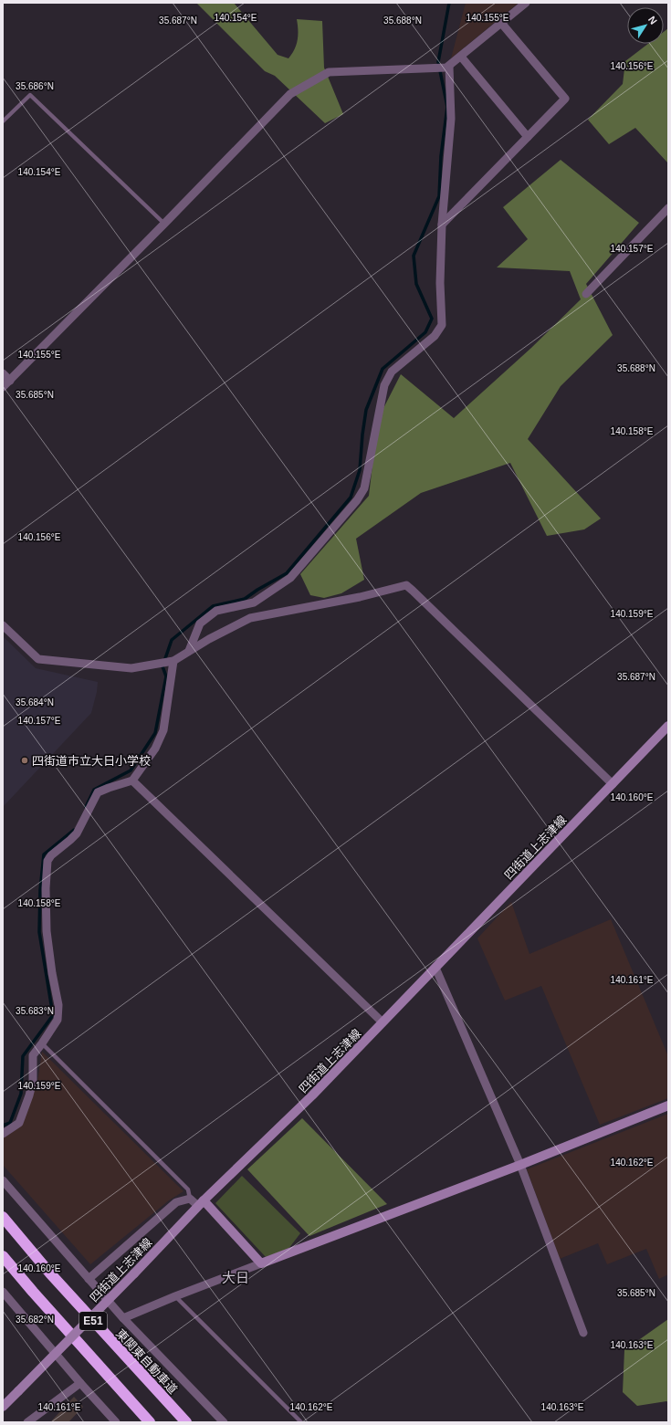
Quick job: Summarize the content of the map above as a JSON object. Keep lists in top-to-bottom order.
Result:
{
  "streets": {
    "highway": ["E51", "東関東自動車道"],
    "main road": ["四街道上志津線"]
  },
  "districts": ["大日"],
  "places": ["四街道市立大日小学校"],
  "north": "top right",
  "coordinates": [
    "140.154°E",
    "140.155°E",
    "35.687°N",
    "35.688°N",
    "140.156°E",
    "35.686°N",
    "140.157°E",
    "35.685°N",
    "140.158°E",
    "140.159°E",
    "35.684°N",
    "140.160°E",
    "140.161°E",
    "35.683°N",
    "140.162°E",
    "35.682°N",
    "140.163°E"
  ]
}
